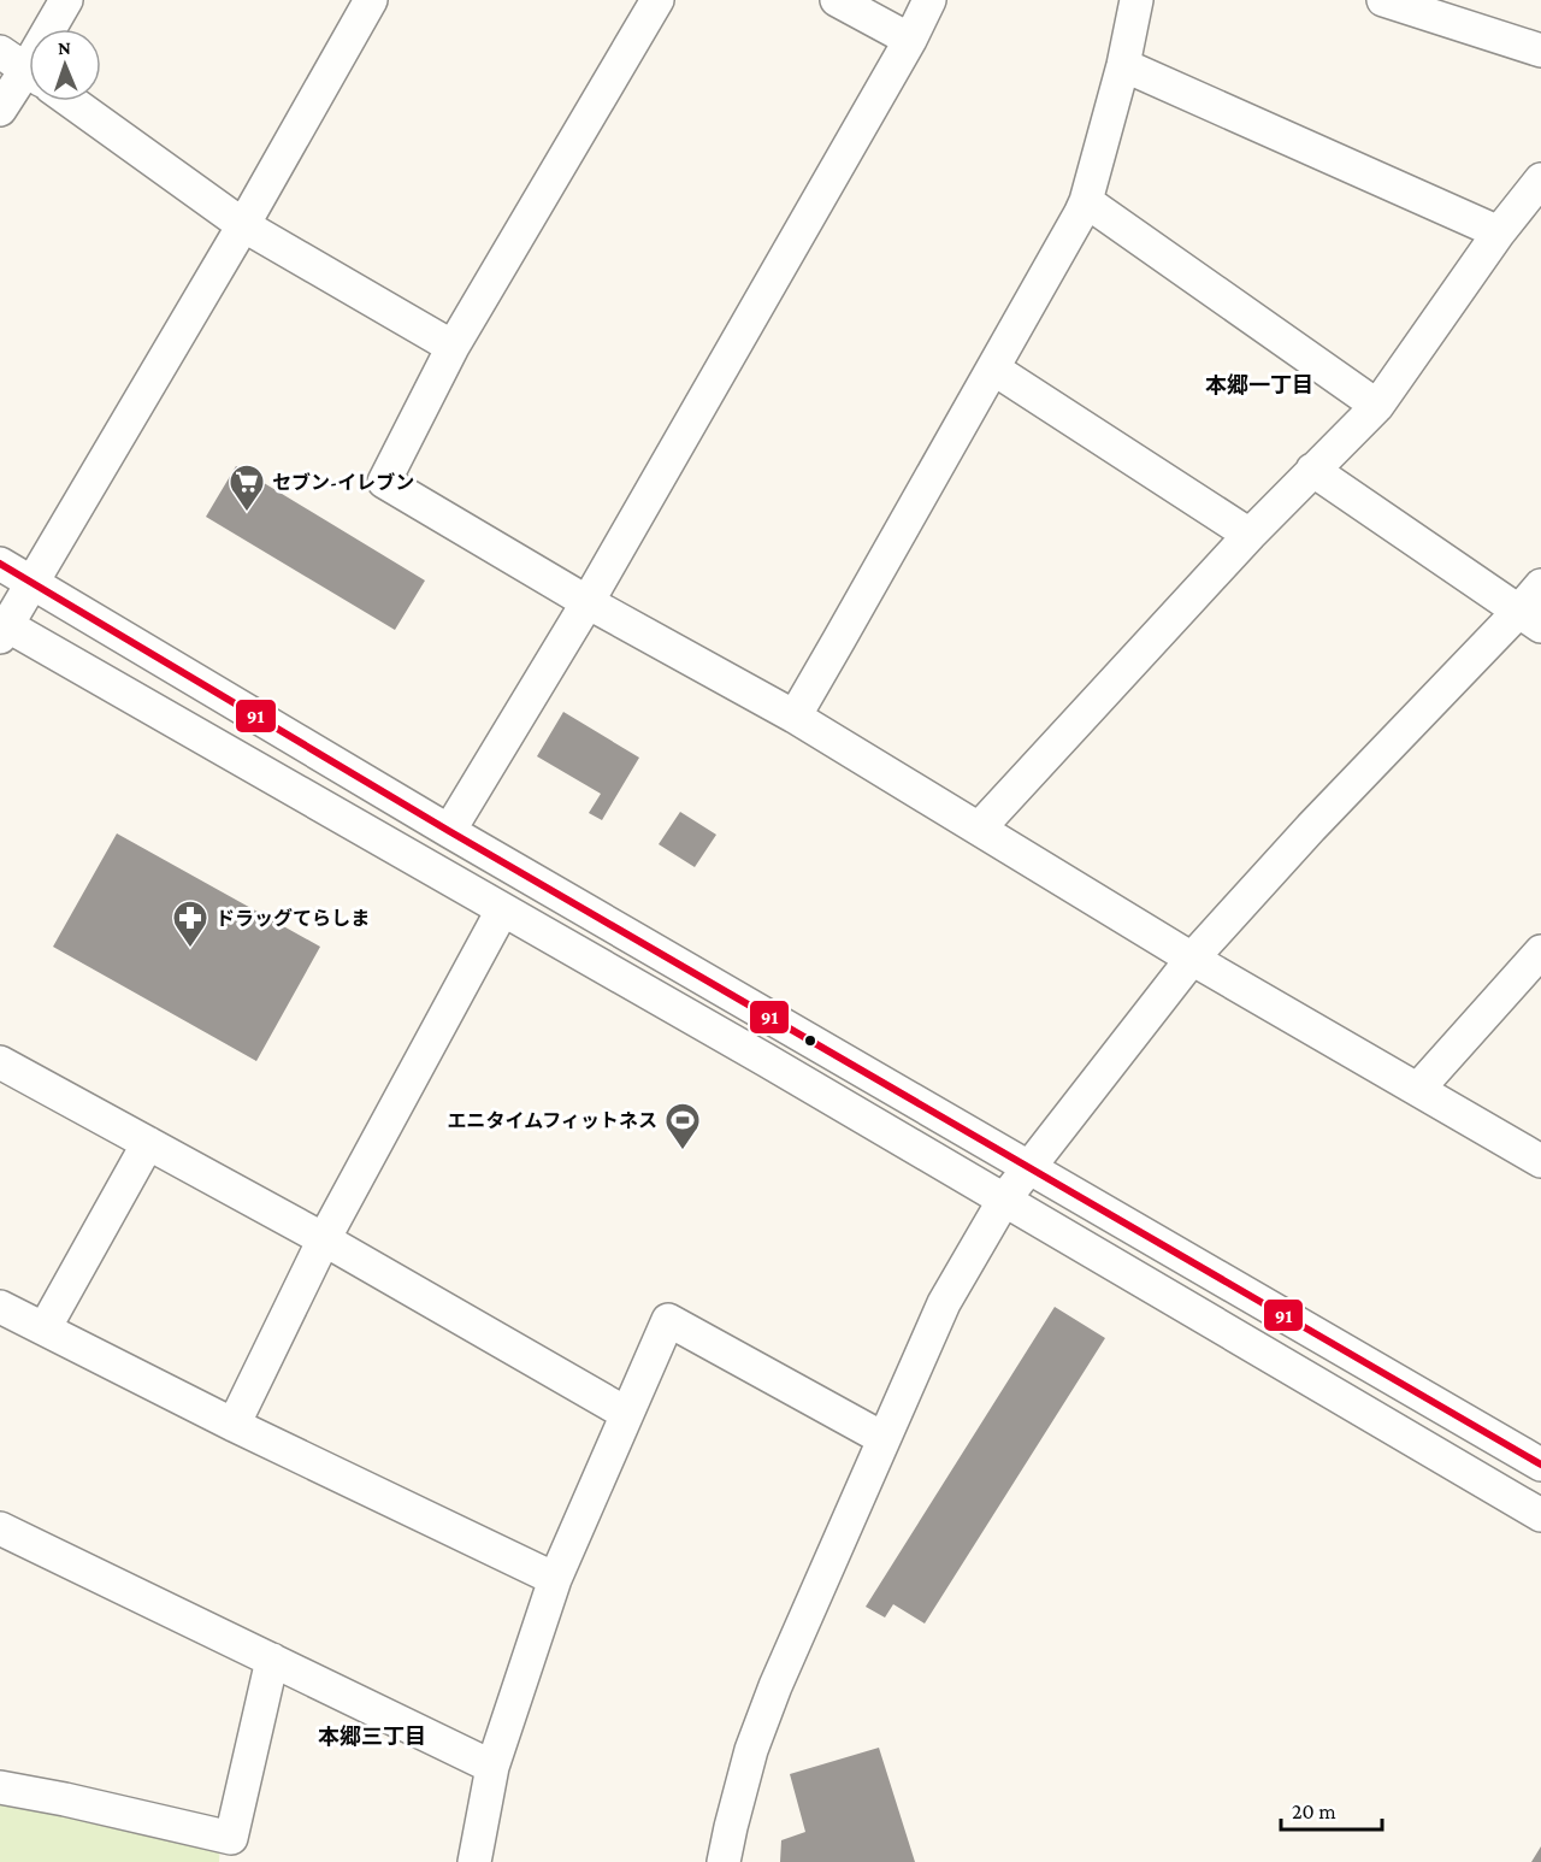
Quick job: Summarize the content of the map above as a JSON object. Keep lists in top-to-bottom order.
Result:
{
  "districts": ["本郷一丁目", "本郷三丁目"],
  "places": {
    "supermarket": ["セブン-イレブン"],
    "pharmacy": ["ドラッグてらしま"],
    "sports": ["エニタイムフィットネス"]
  },
  "lines": ["transit line 91"],
  "scale_bar": "20 m",
  "north": "top"
}
